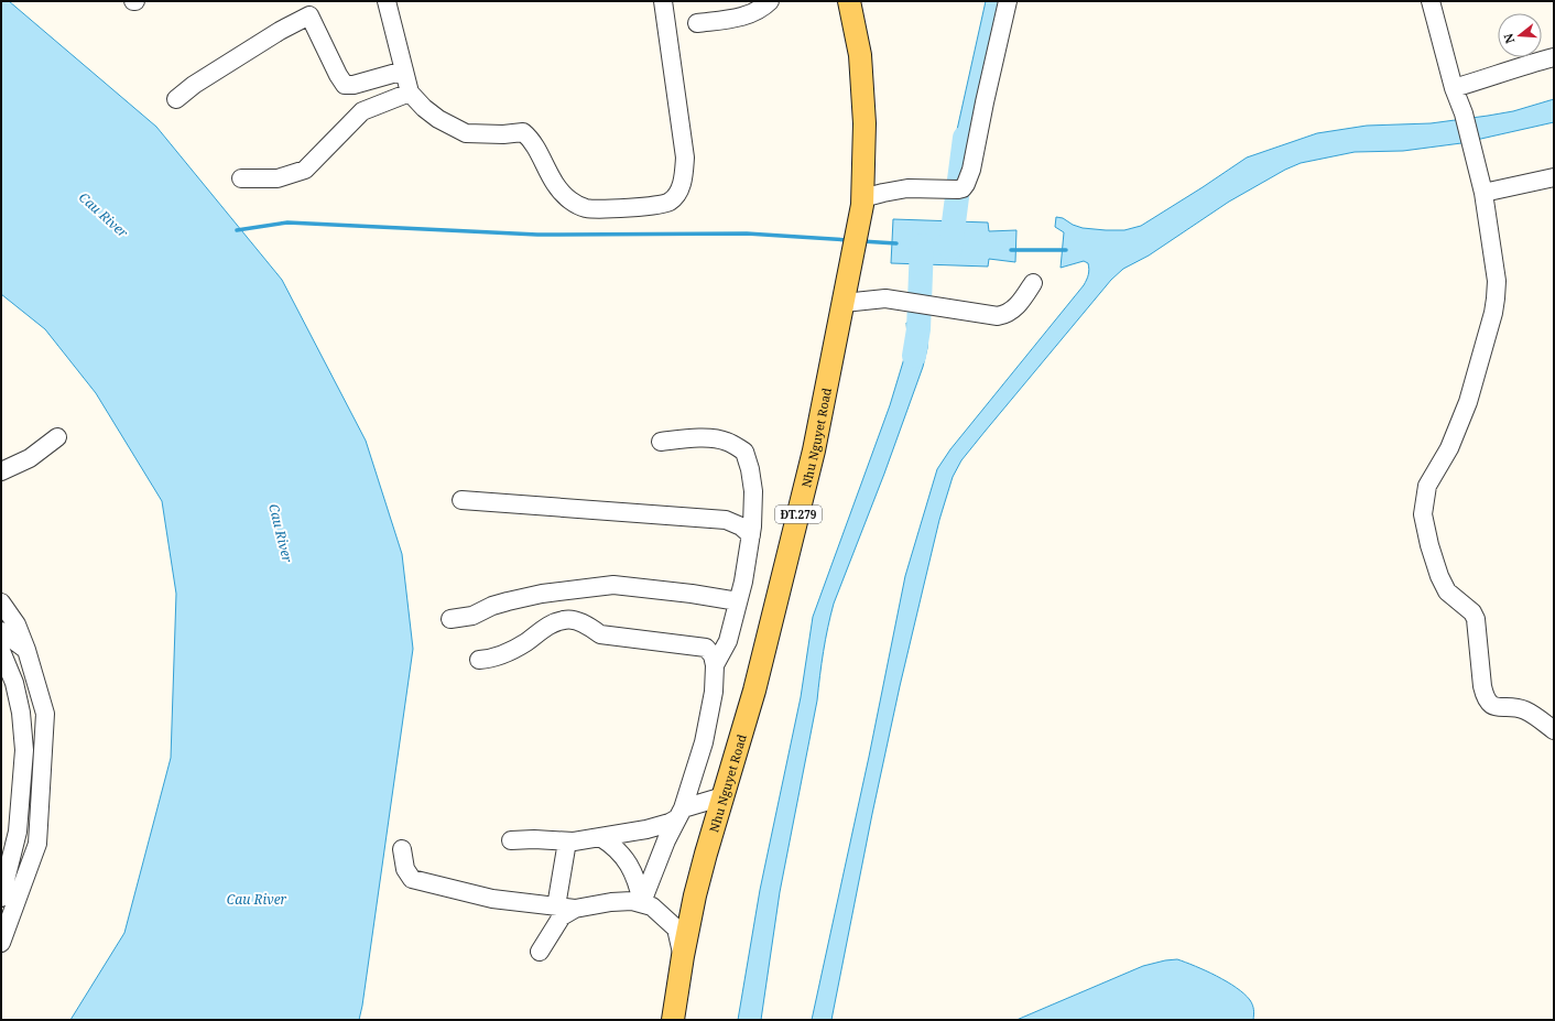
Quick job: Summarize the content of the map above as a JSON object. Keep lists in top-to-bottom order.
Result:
{
  "streets": {
    "main road": ["Nhu Nguyet Road", "ĐT.279"]
  },
  "water": ["Cau River"],
  "north": "left"
}
